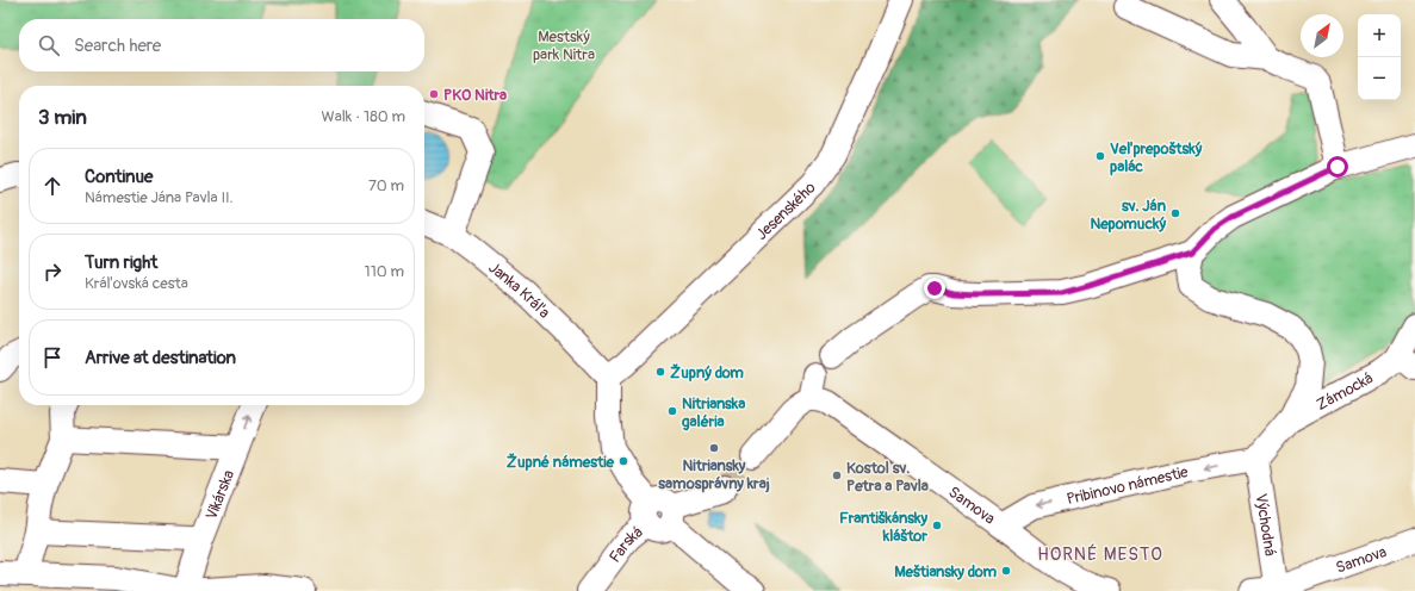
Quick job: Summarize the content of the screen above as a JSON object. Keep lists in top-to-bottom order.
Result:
{
  "streets": {
    "street": [
      "Jesenského",
      "Janka Kráľa",
      "Zámocká",
      "Pribinovo námestie",
      "Vikárska",
      "Samova",
      "Východná",
      "Farská"
    ]
  },
  "crossings": [
    ["Jesenského", "Janka Kráľa"],
    ["Pribinovo námestie", "Samova"],
    ["Pribinovo námestie", "Východná"],
    ["Samova", "Východná"]
  ],
  "districts": ["HORNÉ MESTO"],
  "parks": ["Mestský park Nitra"],
  "places": [
    "PKO Nitra",
    "Veľprepoštský palác",
    "sv. Ján Nepomucký",
    "Župný dom",
    "Nitrianska galéria",
    "Nitriansky samosprávny kraj",
    "Župné námestie",
    "Kostol sv. Petra a Pavla",
    "Františkánsky kláštor",
    "Meštiansky dom"
  ],
  "north": "top right",
  "page": {
    "map_buttons": ["+", "−"],
    "search": "Search here",
    "heading": ["3 min", "Walk · 180 m"],
    "list": [
      ["Continue", "Námestie Jána Pavla II.", "70 m"],
      ["Turn right", "Kráľovská cesta", "110 m"],
      "Arrive at destination"
    ]
  }
}
